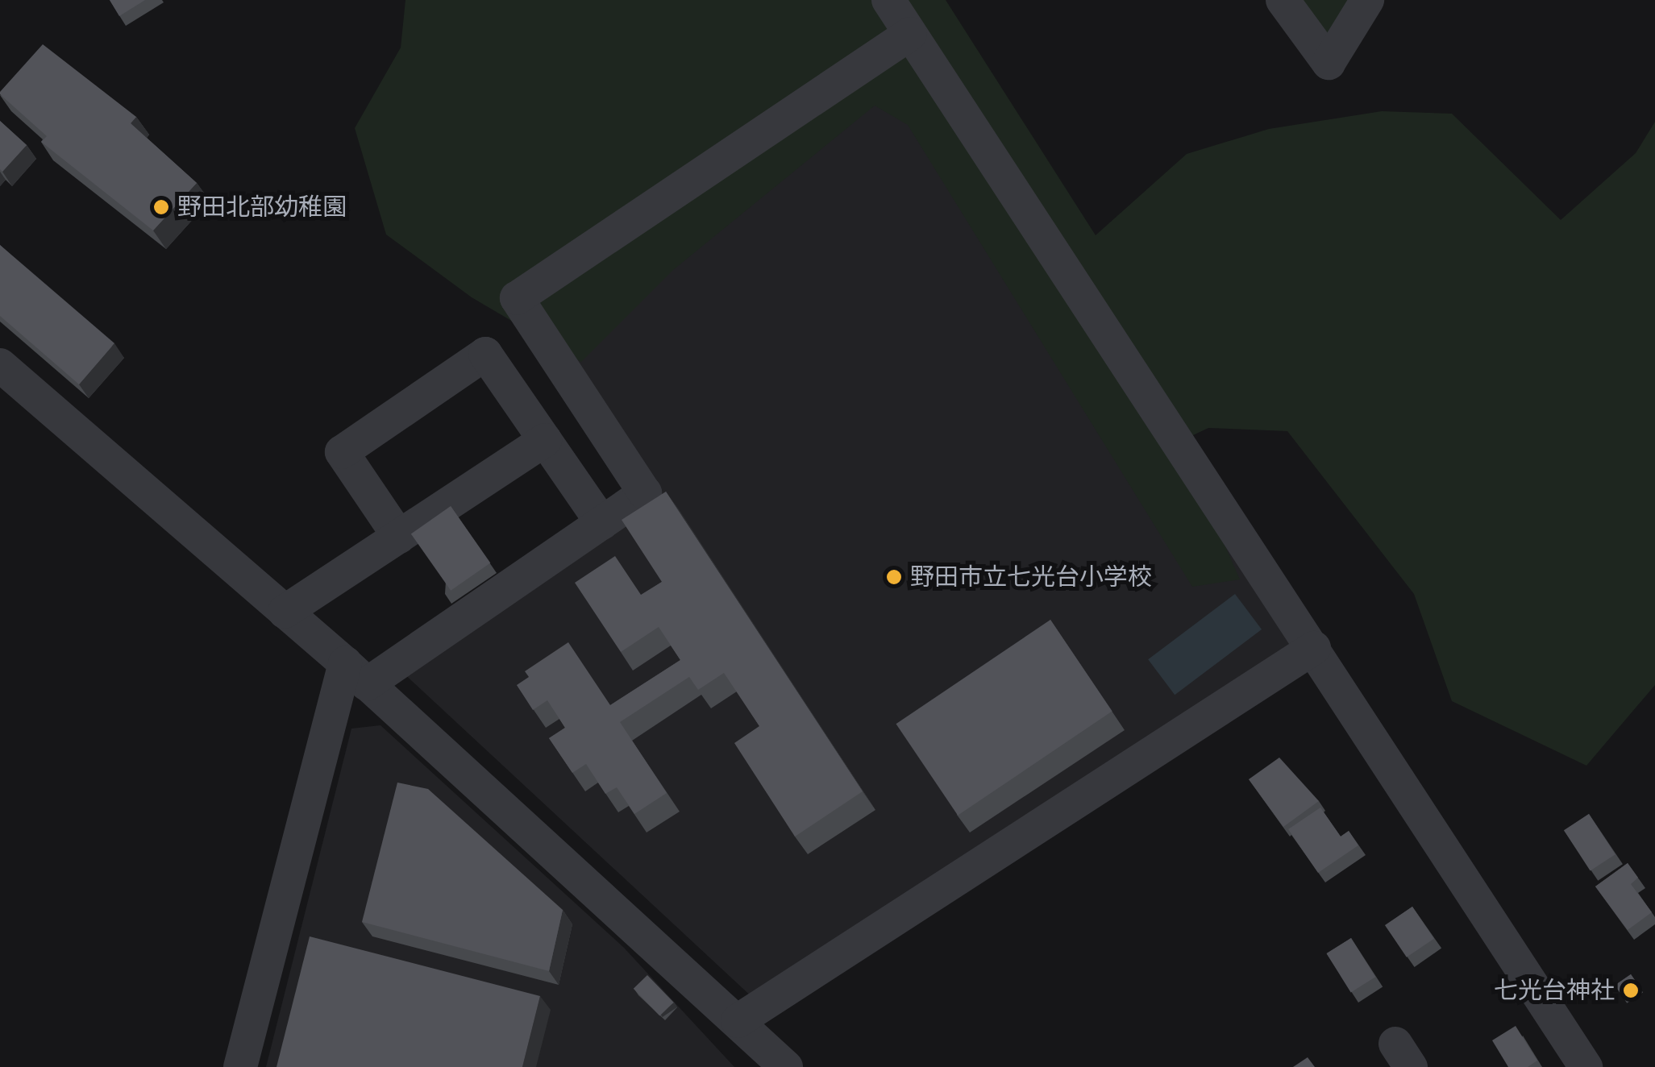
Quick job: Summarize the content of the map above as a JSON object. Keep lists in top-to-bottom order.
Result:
{
  "places": ["野田北部幼稚園", "野田市立七光台小学校", "七光台神社"]
}
